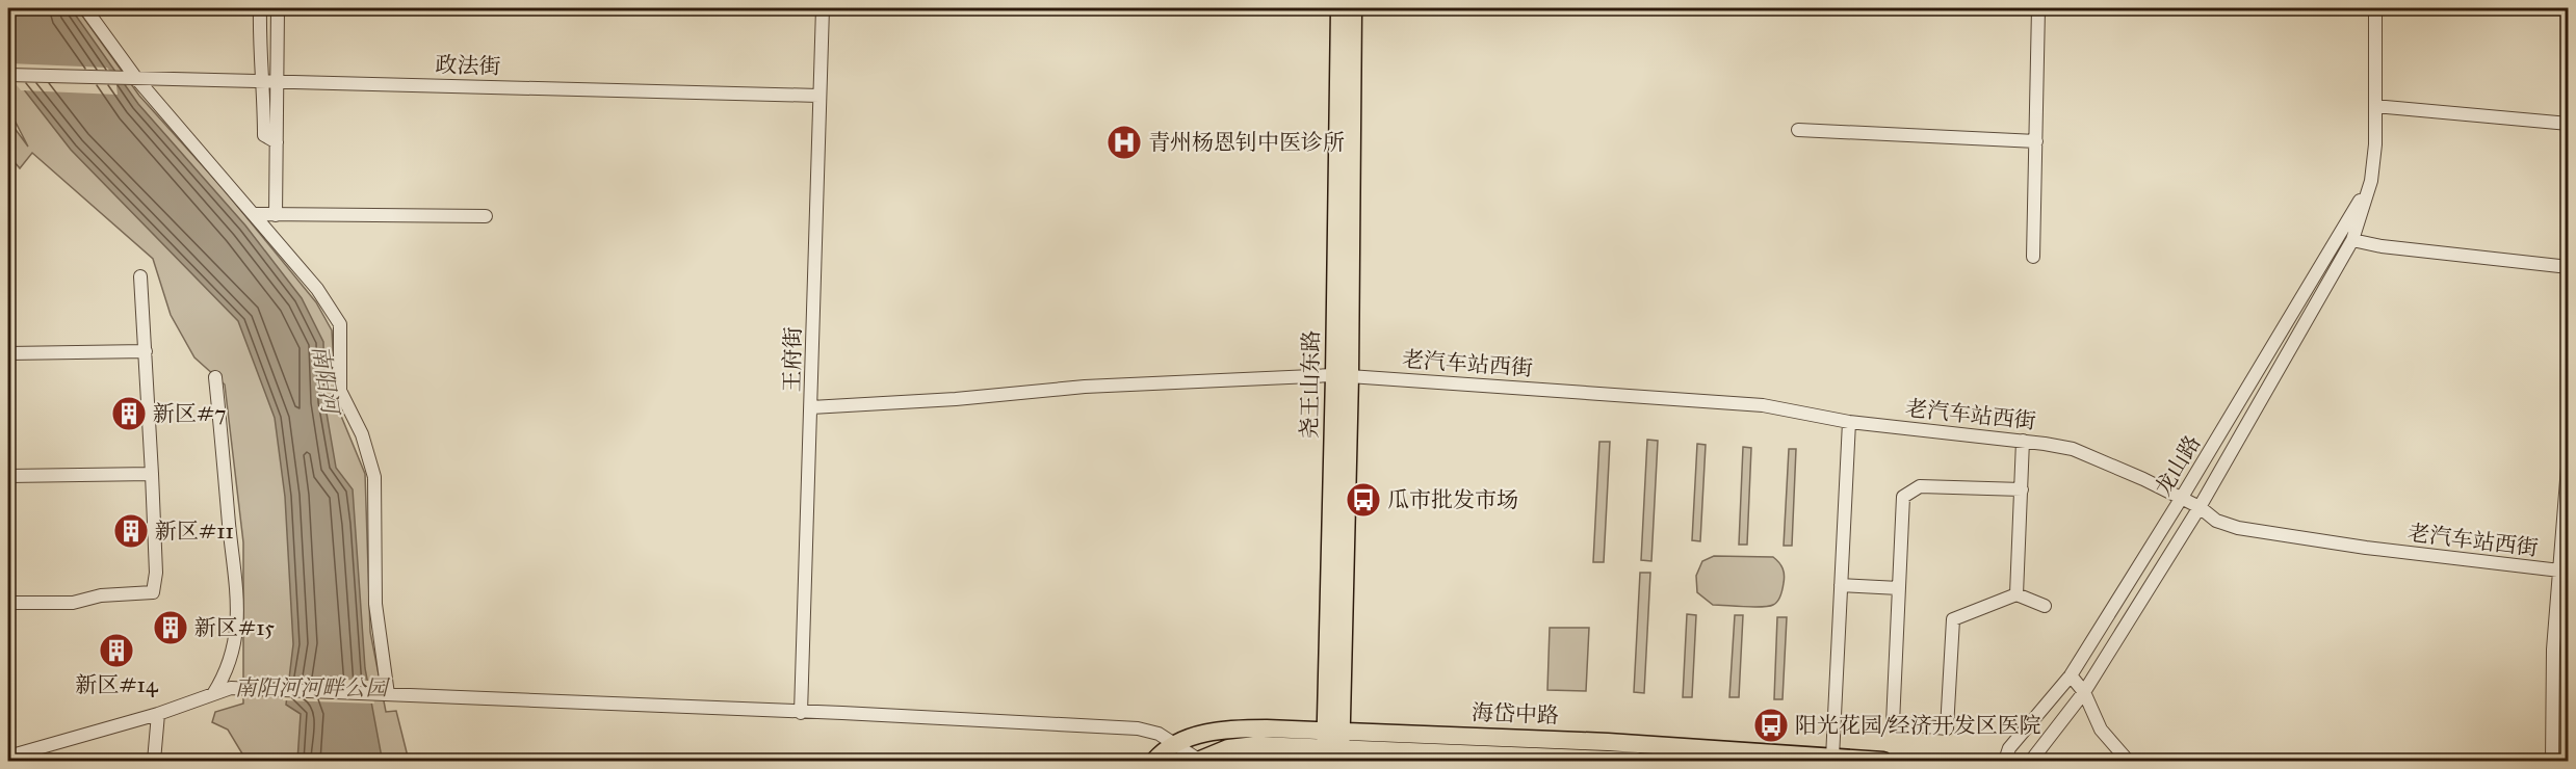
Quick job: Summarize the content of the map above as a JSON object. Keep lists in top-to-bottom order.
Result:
{
  "streets": {
    "main road": ["尧王山东路", "海岱中路"],
    "street": [
      "政法街",
      "王府街",
      "老汽车站西街",
      "龙山路"
    ]
  },
  "crossings": [
    ["政法街", "王府街"],
    ["王府街", "老汽车站西街"],
    ["老汽车站西街", "尧王山东路"],
    ["老汽车站西街", "龙山路"],
    ["尧王山东路", "海岱中路"]
  ],
  "water": ["南阳河"],
  "parks": ["南阳河河畔公园"],
  "places": {
    "hospital": ["青州杨恩钊中医诊所"],
    "building": [
      "新区#7",
      "新区#11",
      "新区#15",
      "新区#14"
    ],
    "bus stop": ["瓜市批发市场", "阳光花园/经济开发区医院"]
  }
}
